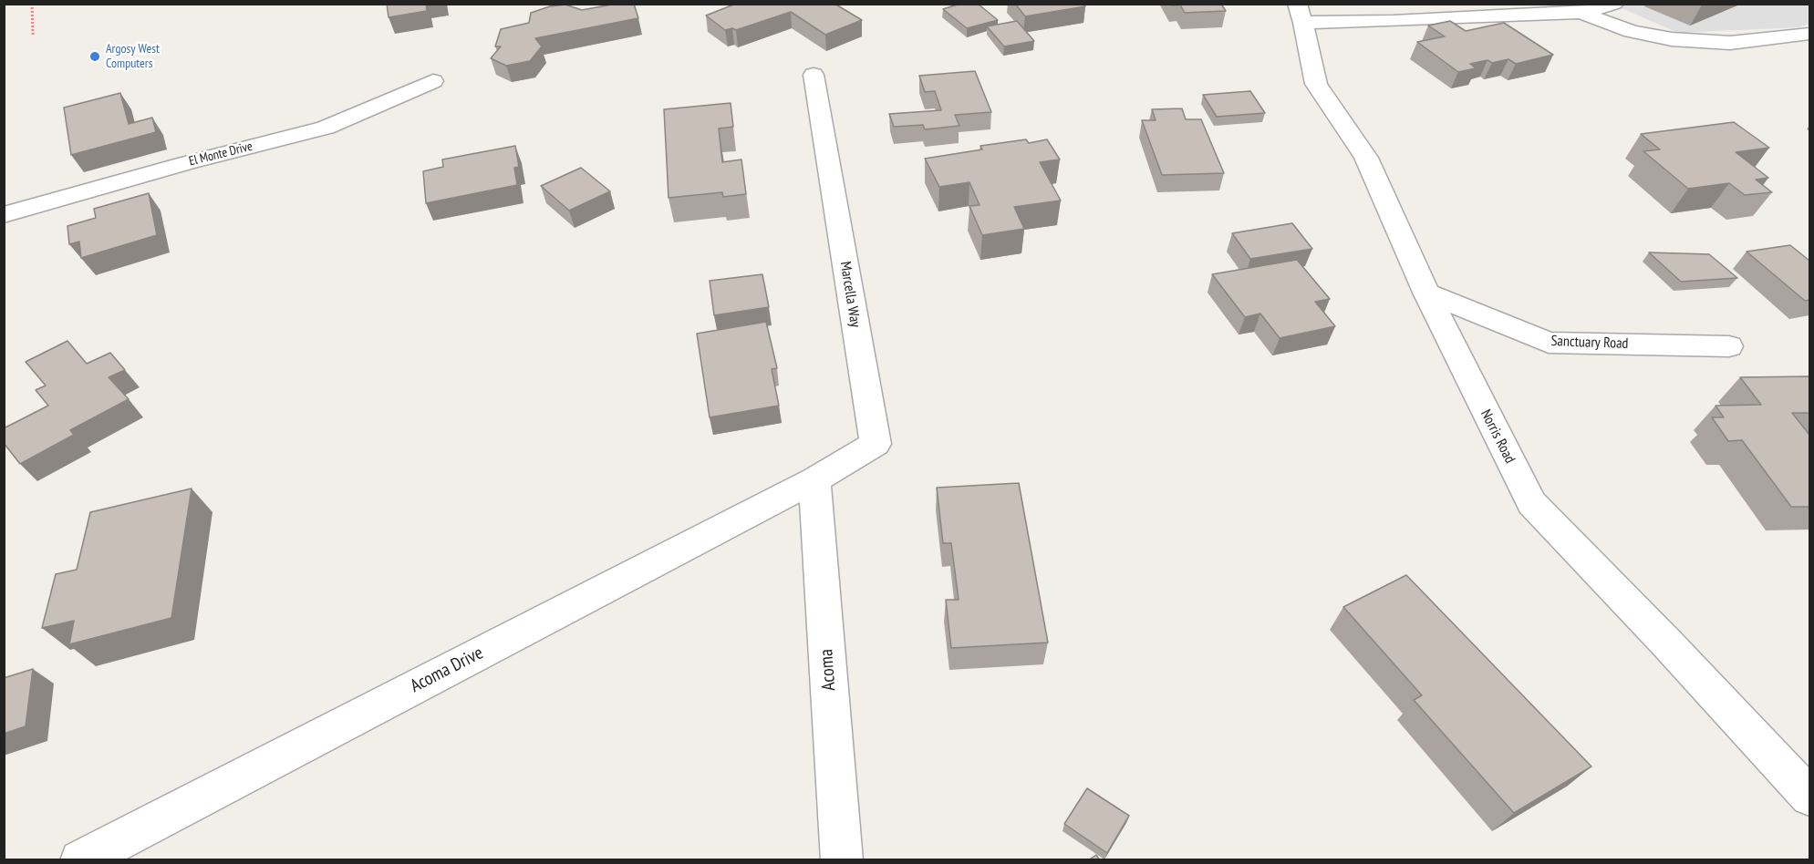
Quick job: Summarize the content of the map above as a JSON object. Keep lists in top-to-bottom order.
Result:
{
  "streets": {
    "street": [
      "El Monte Drive",
      "Marcella Way",
      "Sanctuary Road",
      "Norris Road",
      "Acoma Drive",
      "Acoma"
    ]
  },
  "crossings": [
    ["Marcella Way", "Acoma Drive"],
    ["Marcella Way", "Acoma"],
    ["Sanctuary Road", "Norris Road"],
    ["Acoma Drive", "Acoma"]
  ],
  "places": ["Argosy West Computers"]
}
